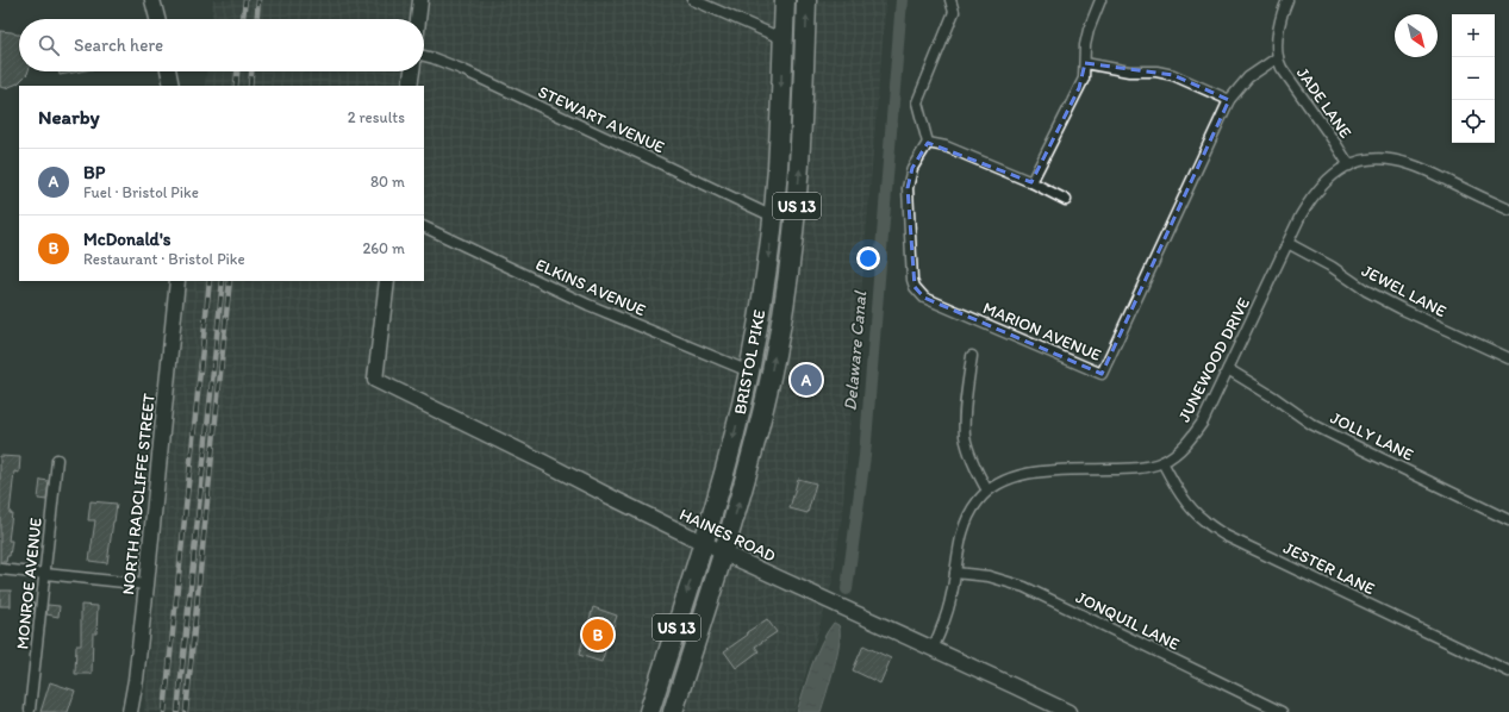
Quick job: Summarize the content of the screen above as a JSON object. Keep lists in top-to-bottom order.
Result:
{
  "streets": {
    "highway": ["US 13", "BRISTOL PIKE"],
    "street": [
      "JADE LANE",
      "STEWART AVENUE",
      "ELKINS AVENUE",
      "JEWEL LANE",
      "MARION AVENUE",
      "JUNEWOOD DRIVE",
      "JOLLY LANE",
      "NORTH RADCLIFFE STREET",
      "HAINES ROAD",
      "JESTER LANE",
      "MONROE AVENUE",
      "JONQUIL LANE"
    ]
  },
  "crossings": [
    ["JADE LANE", "MARION AVENUE"],
    ["JADE LANE", "JUNEWOOD DRIVE"],
    ["STEWART AVENUE", "BRISTOL PIKE"],
    ["ELKINS AVENUE", "BRISTOL PIKE"],
    ["JEWEL LANE", "JUNEWOOD DRIVE"],
    ["JUNEWOOD DRIVE", "JOLLY LANE"],
    ["JUNEWOOD DRIVE", "HAINES ROAD"],
    ["JUNEWOOD DRIVE", "JESTER LANE"],
    ["JUNEWOOD DRIVE", "JONQUIL LANE"],
    ["BRISTOL PIKE", "HAINES ROAD"]
  ],
  "water": ["Delaware Canal"],
  "north": "bottom right",
  "page": {
    "map_buttons": ["+", "−"],
    "search": "Search here",
    "heading": ["Nearby", "2 results"],
    "list": [
      {
        "mark": "A",
        "name": "BP",
        "note": "Fuel · Bristol Pike",
        "value": "80 m"
      },
      {
        "mark": "B",
        "name": "McDonald's",
        "note": "Restaurant · Bristol Pike",
        "value": "260 m"
      }
    ],
    "pins": ["A", "B"]
  }
}
